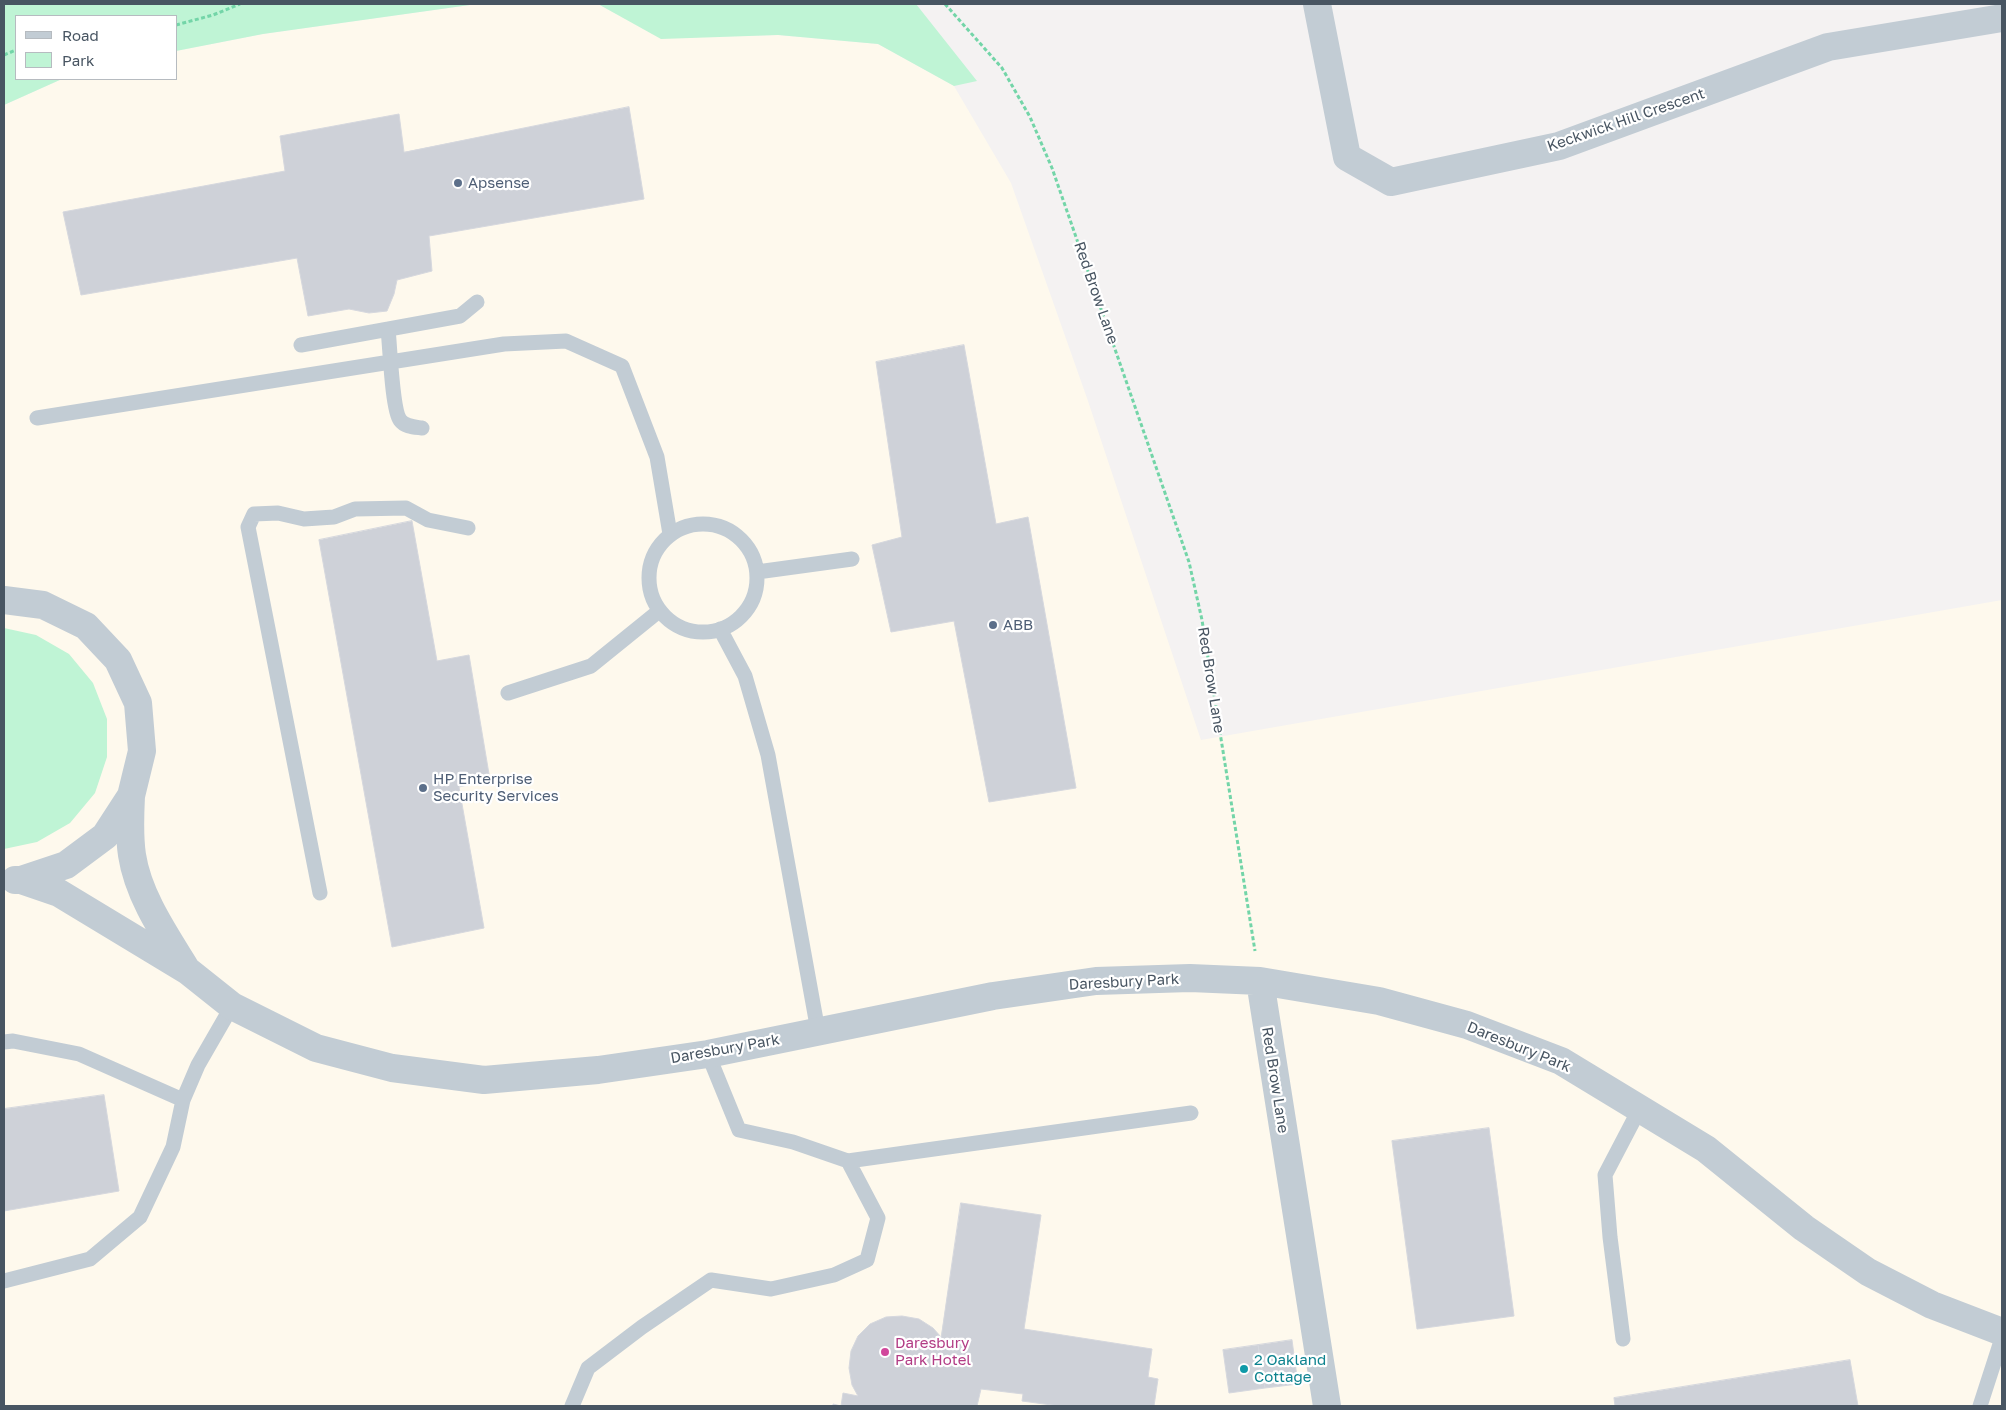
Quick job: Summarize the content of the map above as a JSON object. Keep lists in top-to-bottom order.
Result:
{
  "streets": {
    "street": ["Keckwick Hill Crescent", "Red Brow Lane", "Daresbury Park"]
  },
  "crossings": [
    ["Red Brow Lane", "Daresbury Park"]
  ],
  "places": [
    "Apsense",
    "ABB",
    "HP Enterprise Security Services",
    "Daresbury Park Hotel",
    "2 Oakland Cottage"
  ],
  "legend": ["Road", "Park"]
}
